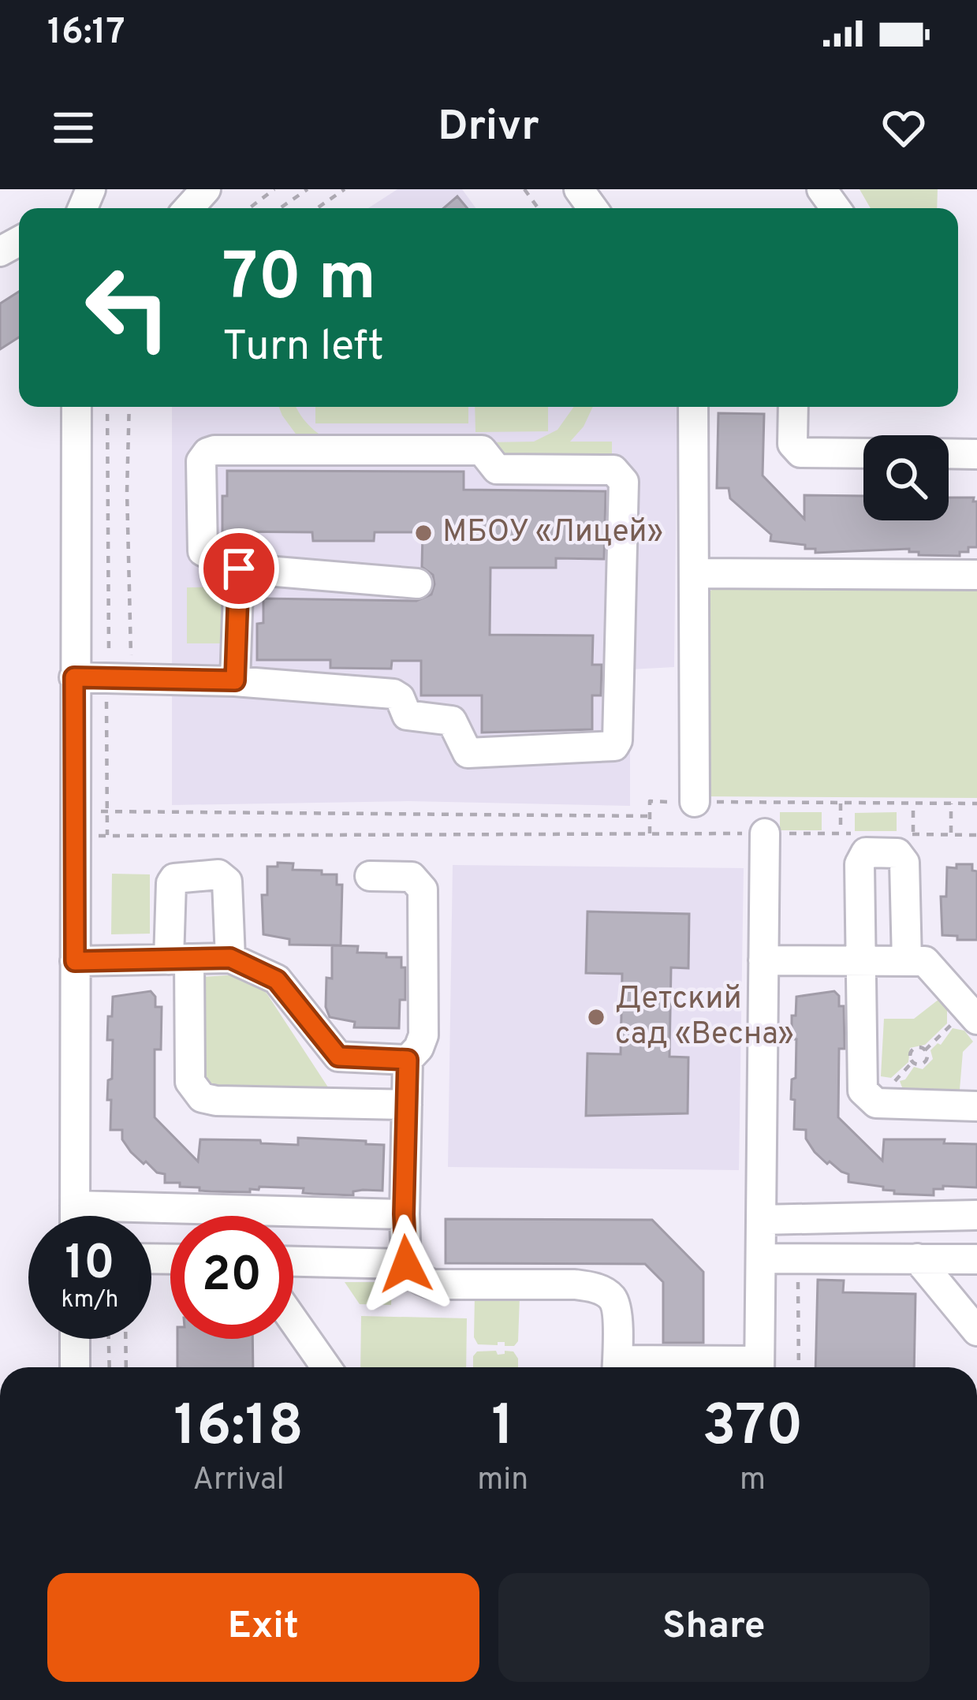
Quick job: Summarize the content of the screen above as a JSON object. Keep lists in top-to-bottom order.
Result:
{
  "places": ["МБОУ «Лицей»", "Детский сад «Весна»"],
  "page": {
    "status": "16:17",
    "header": "Drivr",
    "turn": ["70 m", "Turn left"],
    "speed": "10 km/h",
    "limit": "20",
    "eta": [
      "16:18",
      "Arrival",
      "1",
      "min",
      "370",
      "m"
    ],
    "buttons": ["Exit", "Share"]
  }
}
